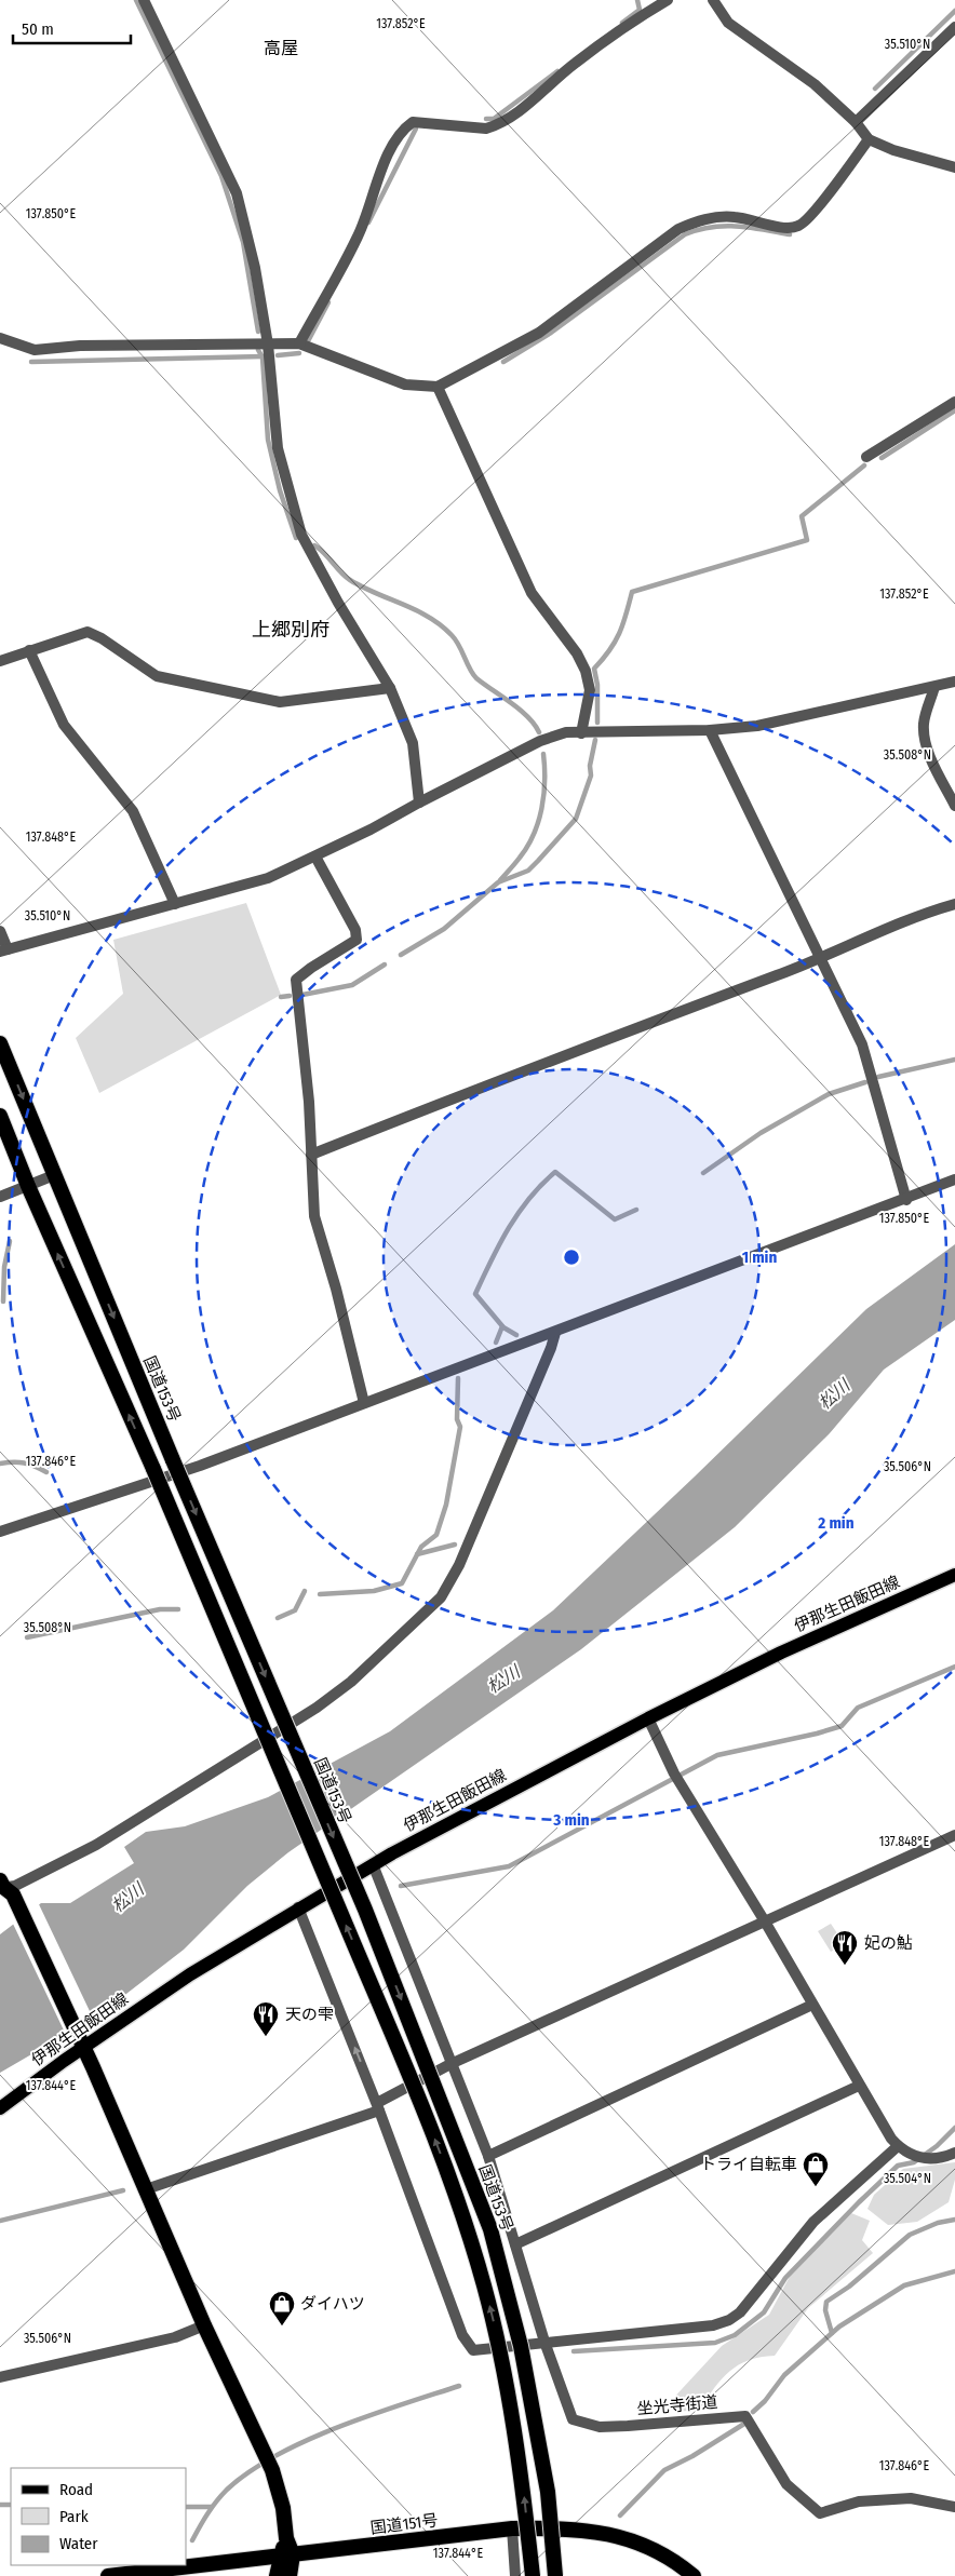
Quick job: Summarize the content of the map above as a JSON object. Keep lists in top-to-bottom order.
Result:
{
  "streets": {
    "highway": ["国道153号", "国道151号"],
    "main road": ["伊那生田飯田線"],
    "street": ["坐光寺街道"]
  },
  "districts": ["高屋", "上郷別府"],
  "water": ["松川"],
  "places": {
    "restaurant": ["妃の鮎", "天の雫"],
    "shop": ["トライ自転車", "ダイハツ"]
  },
  "legend": ["Road", "Park", "Water"],
  "scale_bar": "50 m",
  "coordinates": [
    "137.852°E",
    "35.510°N",
    "137.850°E",
    "35.508°N",
    "137.848°E",
    "137.846°E",
    "35.506°N",
    "137.844°E",
    "35.504°N"
  ],
  "rings": ["1 min", "2 min", "3 min"]
}
